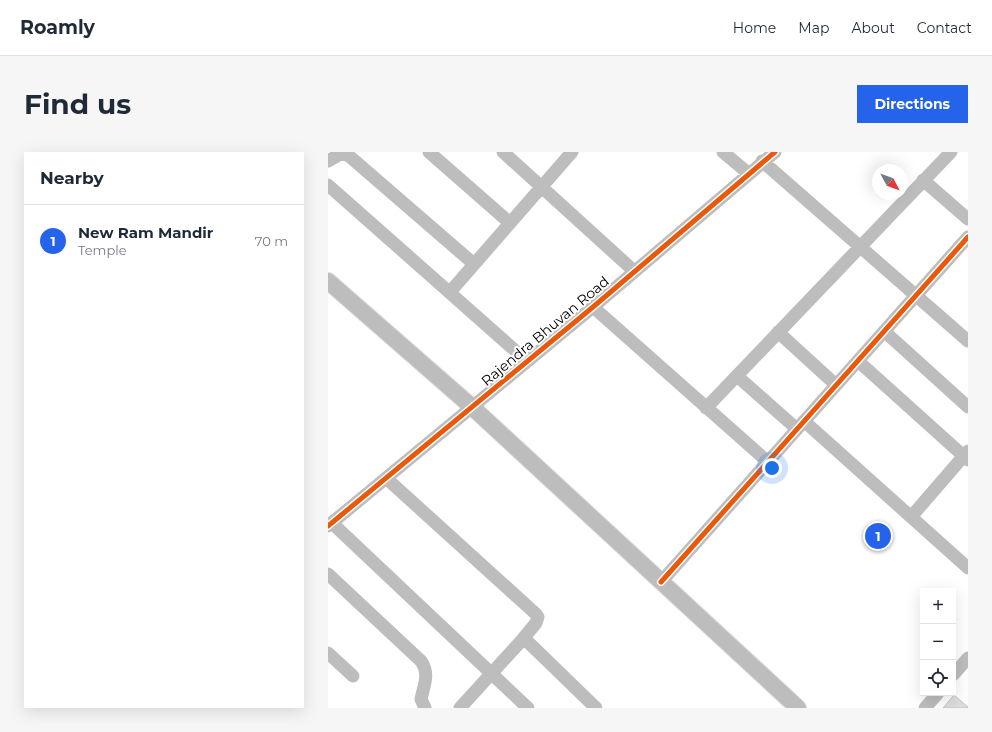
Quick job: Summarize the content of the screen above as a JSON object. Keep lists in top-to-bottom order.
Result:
{
  "streets": {
    "street": ["Rajendra Bhuvan Road"]
  },
  "north": "bottom right",
  "page": {
    "header": "Roamly",
    "nav": [
      "Home",
      "Map",
      "About",
      "Contact"
    ],
    "buttons": "Directions",
    "title": "Find us",
    "heading": "Nearby",
    "list": [
      {
        "mark": "1",
        "name": "New Ram Mandir",
        "note": "Temple",
        "value": "70 m"
      }
    ],
    "pins": "1",
    "map_buttons": ["+", "−"]
  }
}
